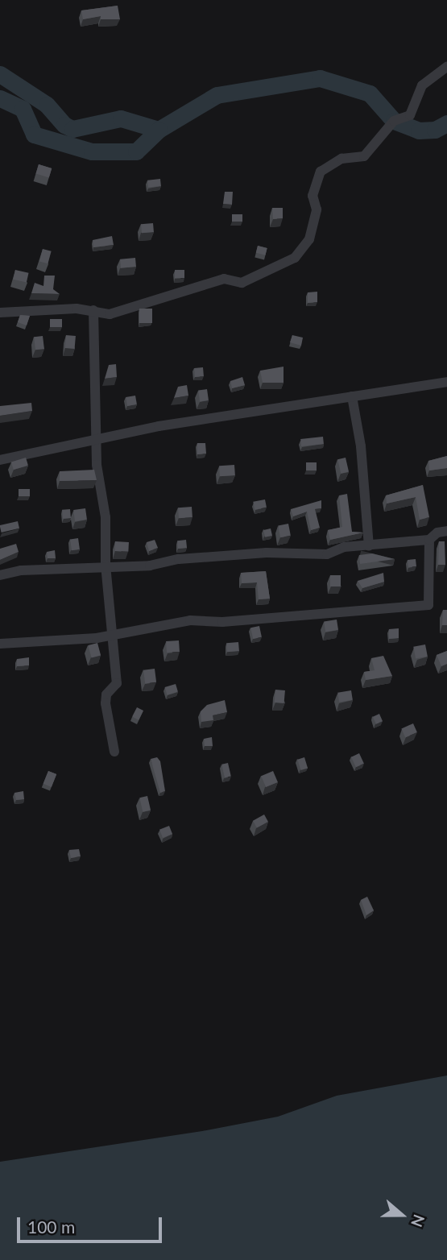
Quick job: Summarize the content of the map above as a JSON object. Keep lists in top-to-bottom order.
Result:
{
  "scale_bar": "100 m",
  "north": "right"
}
